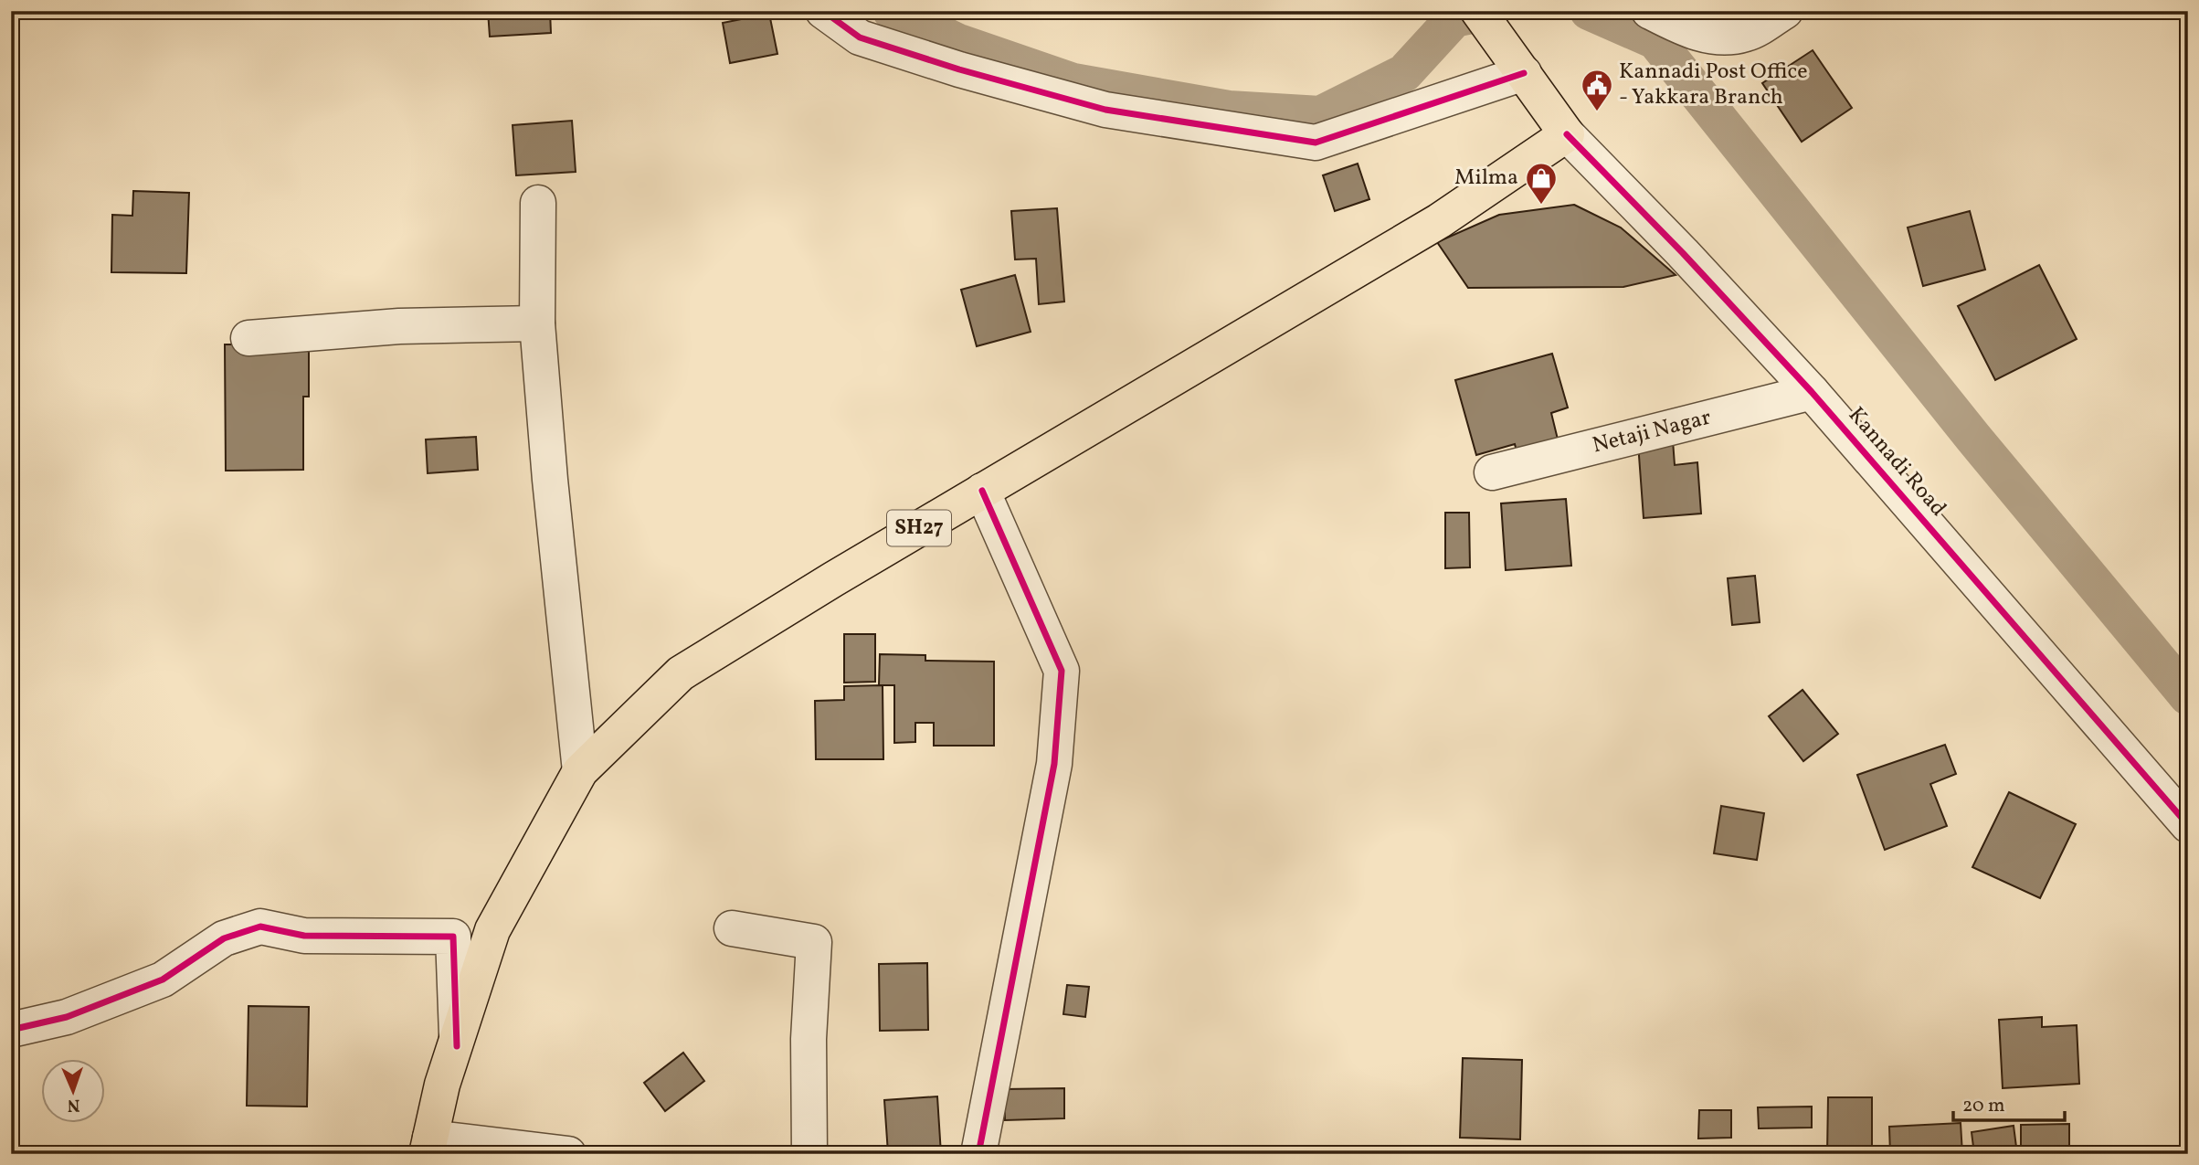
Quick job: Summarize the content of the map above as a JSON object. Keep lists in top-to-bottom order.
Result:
{
  "streets": {
    "main road": ["SH27"],
    "street": ["Netaji Nagar", "Kannadi Road"]
  },
  "crossings": [
    ["Netaji Nagar", "Kannadi Road"],
    ["Kannadi Road", "SH27"]
  ],
  "places": {
    "public building": ["Kannadi Post Office - Yakkara Branch"],
    "shop": ["Milma"]
  },
  "scale_bar": "20 m",
  "north": "bottom"
}
